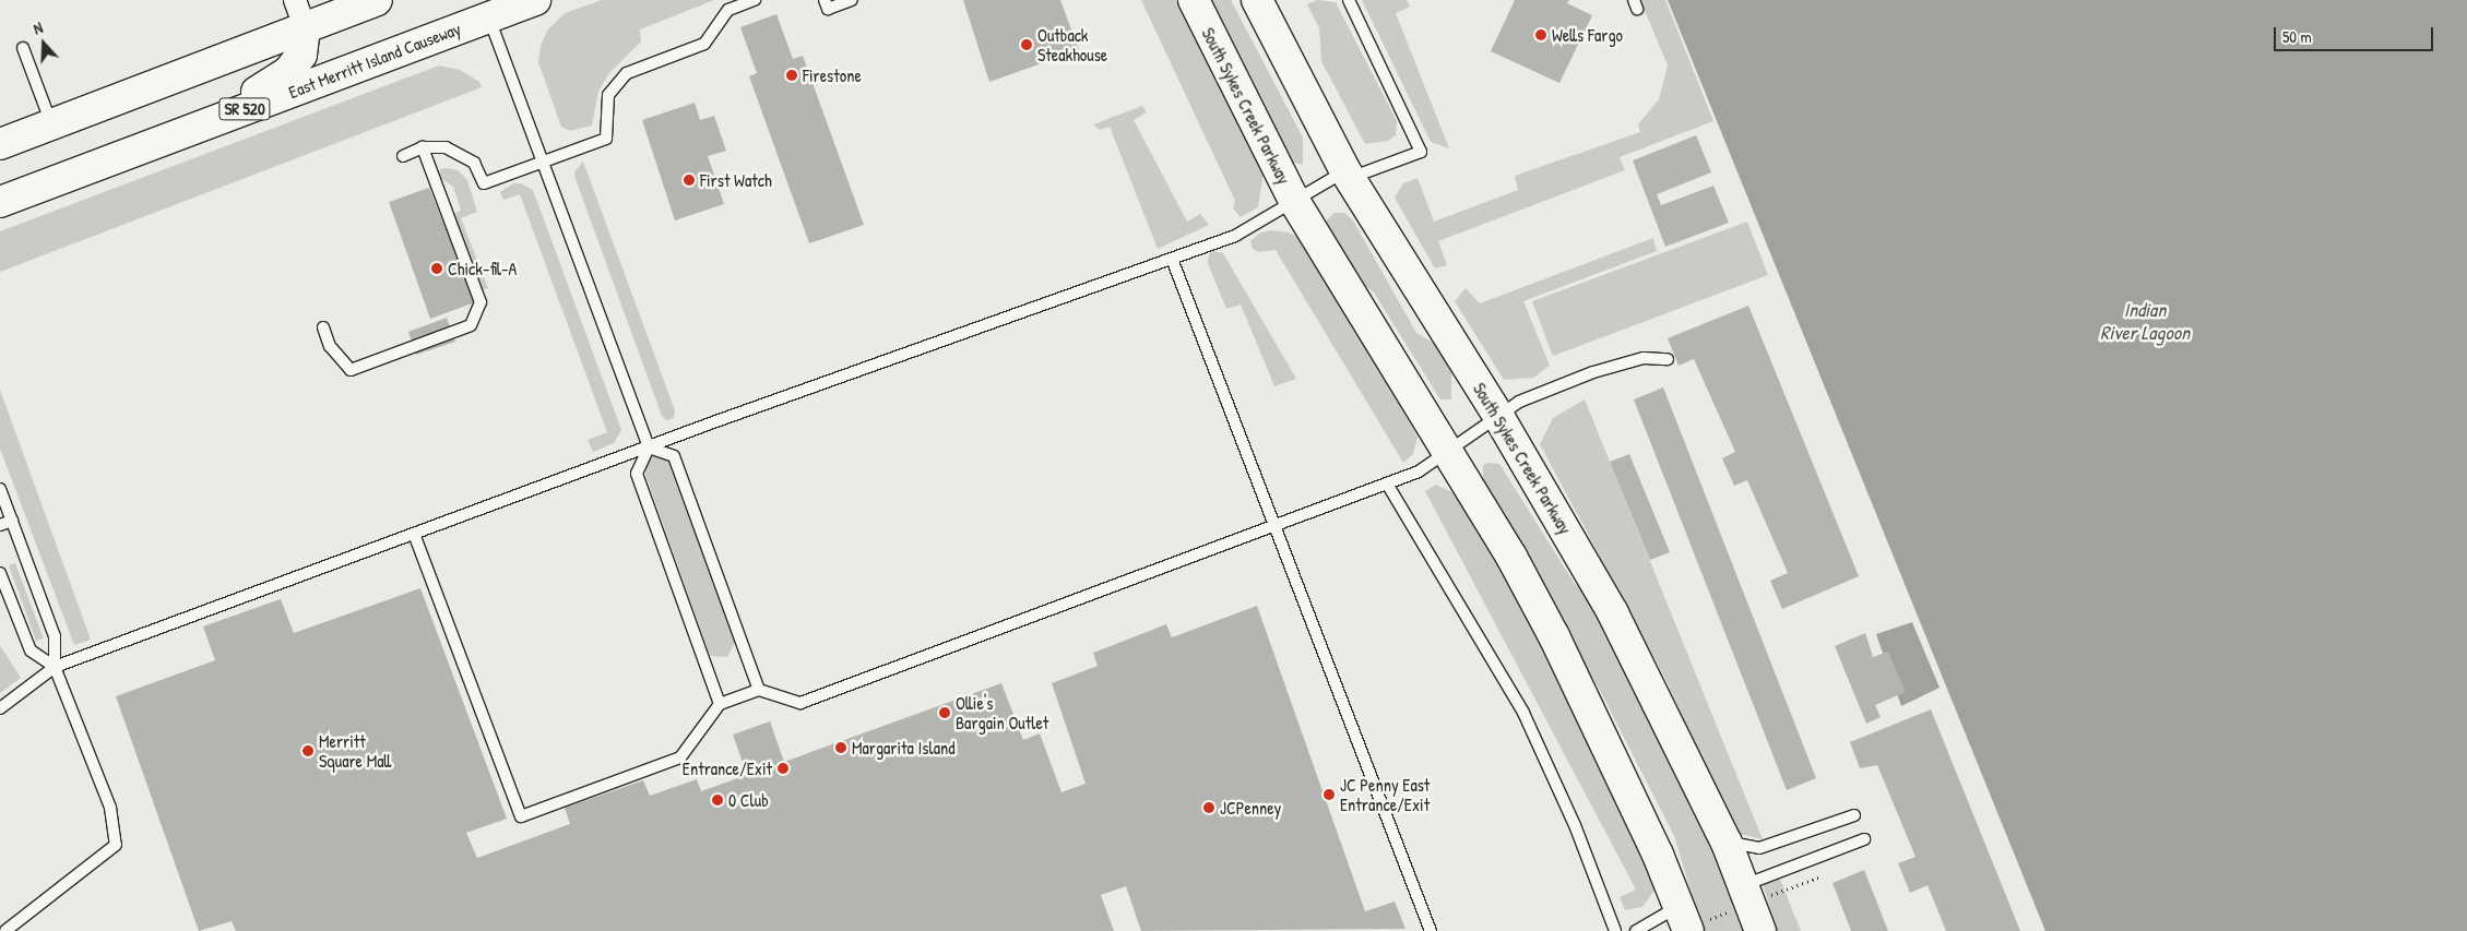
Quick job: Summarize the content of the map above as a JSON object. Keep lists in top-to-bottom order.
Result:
{
  "streets": {
    "street": ["East Merritt Island Causeway", "South Sykes Creek Parkway", "SR 520"]
  },
  "water": ["Indian River Lagoon"],
  "places": [
    "Wells Fargo",
    "Outback Steakhouse",
    "Firestone",
    "First Watch",
    "Chick-fil-A",
    "Ollie's Bargain Outlet",
    "Margarita Island",
    "Merritt Square Mall",
    "Entrance/Exit",
    "JC Penny East Entrance/Exit",
    "0 Club",
    "JCPenney"
  ],
  "scale_bar": "50 m",
  "north": "top"
}
